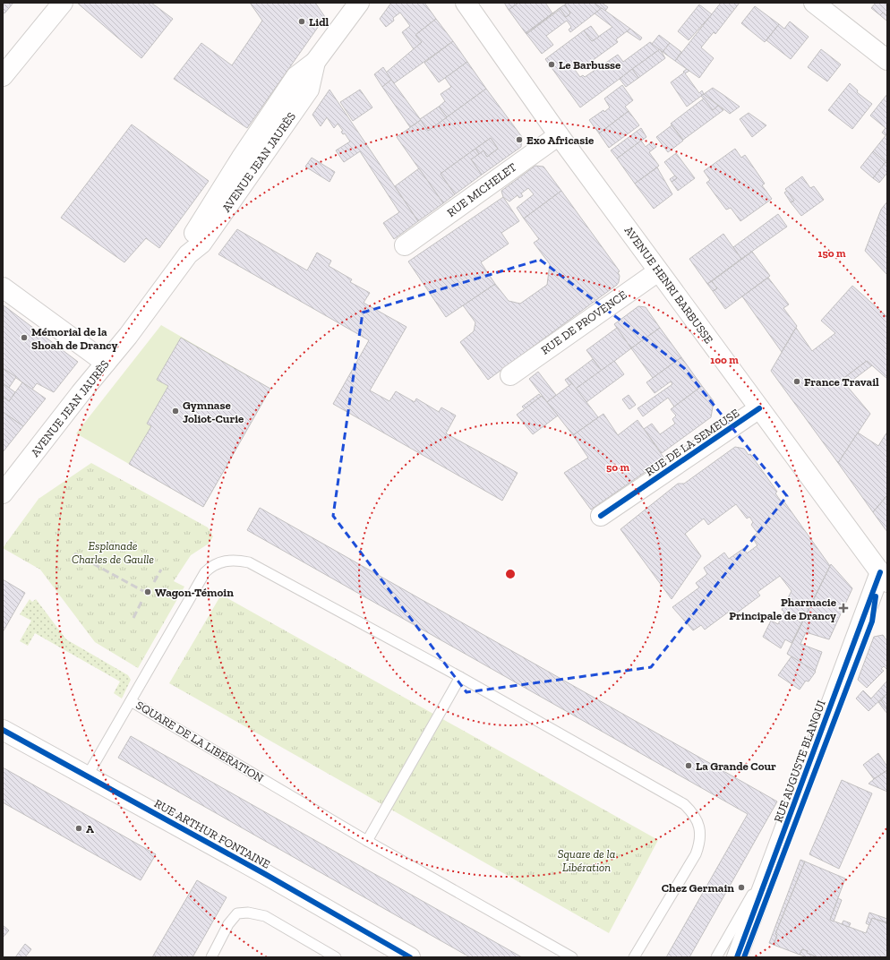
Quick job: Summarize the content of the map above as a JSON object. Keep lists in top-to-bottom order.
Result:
{
  "streets": {
    "street": [
      "AVENUE JEAN JAURÈS",
      "RUE MICHELET",
      "AVENUE HENRI BARBUSSE",
      "RUE DE PROVENCE",
      "RUE DE LA SEMEUSE",
      "RUE AUGUSTE BLANQUI",
      "RUE ARTHUR FONTAINE"
    ],
    "lane": ["SQUARE DE LA LIBÉRATION"]
  },
  "crossings": [
    ["RUE MICHELET", "AVENUE HENRI BARBUSSE"],
    ["AVENUE HENRI BARBUSSE", "RUE DE PROVENCE"],
    ["AVENUE HENRI BARBUSSE", "RUE DE LA SEMEUSE"],
    ["AVENUE HENRI BARBUSSE", "RUE AUGUSTE BLANQUI"]
  ],
  "parks": ["Esplanade Charles de Gaulle", "Square de la Libération"],
  "places": {
    "other": [
      "Lidl",
      "Le Barbusse",
      "Exo Africasie",
      "Mémorial de la Shoah de Drancy",
      "France Travail",
      "Gymnase Joliot-Curie",
      "Wagon-Témoin",
      "La Grande Cour",
      "A",
      "Chez Germain"
    ],
    "health": ["Pharmacie Principale de Drancy"]
  },
  "rings": ["150 m", "100 m", "50 m"]
}
